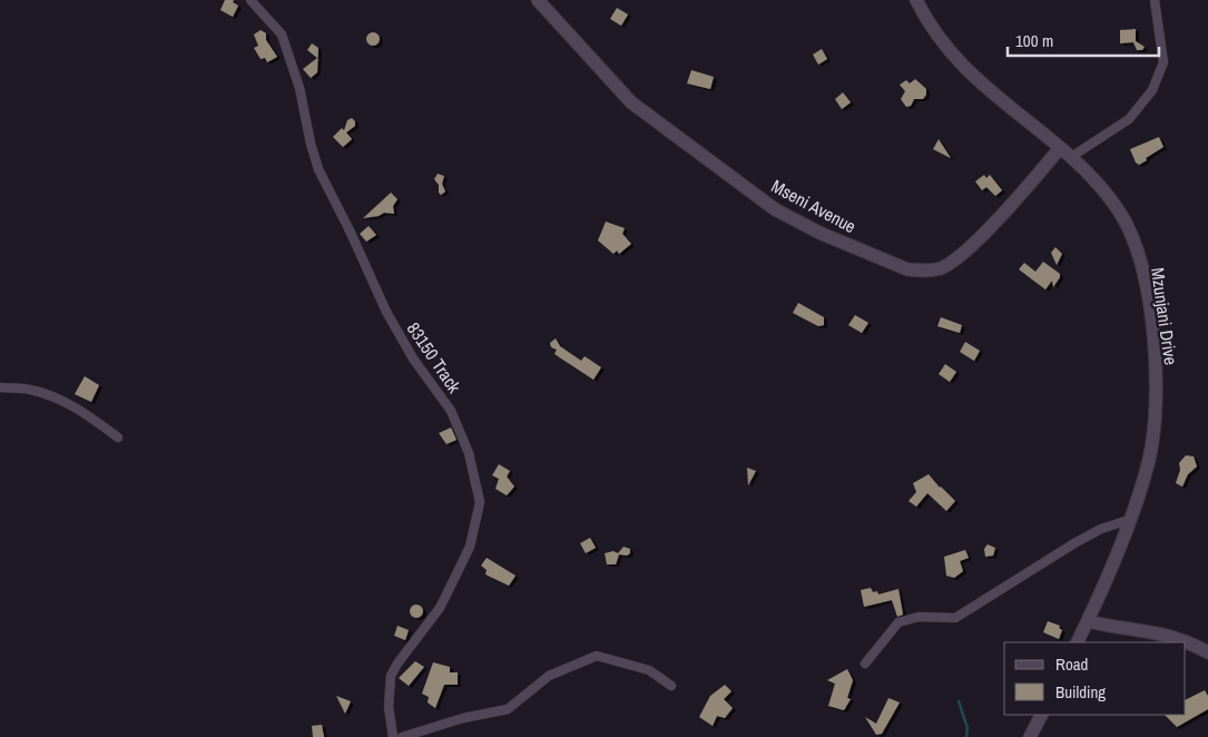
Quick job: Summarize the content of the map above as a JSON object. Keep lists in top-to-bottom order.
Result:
{
  "streets": {
    "street": ["Mseni Avenue", "Mzunjani Drive", "83150 Track"]
  },
  "crossings": [
    ["Mseni Avenue", "Mzunjani Drive"]
  ],
  "legend": ["Road", "Building"],
  "scale_bar": "100 m"
}
